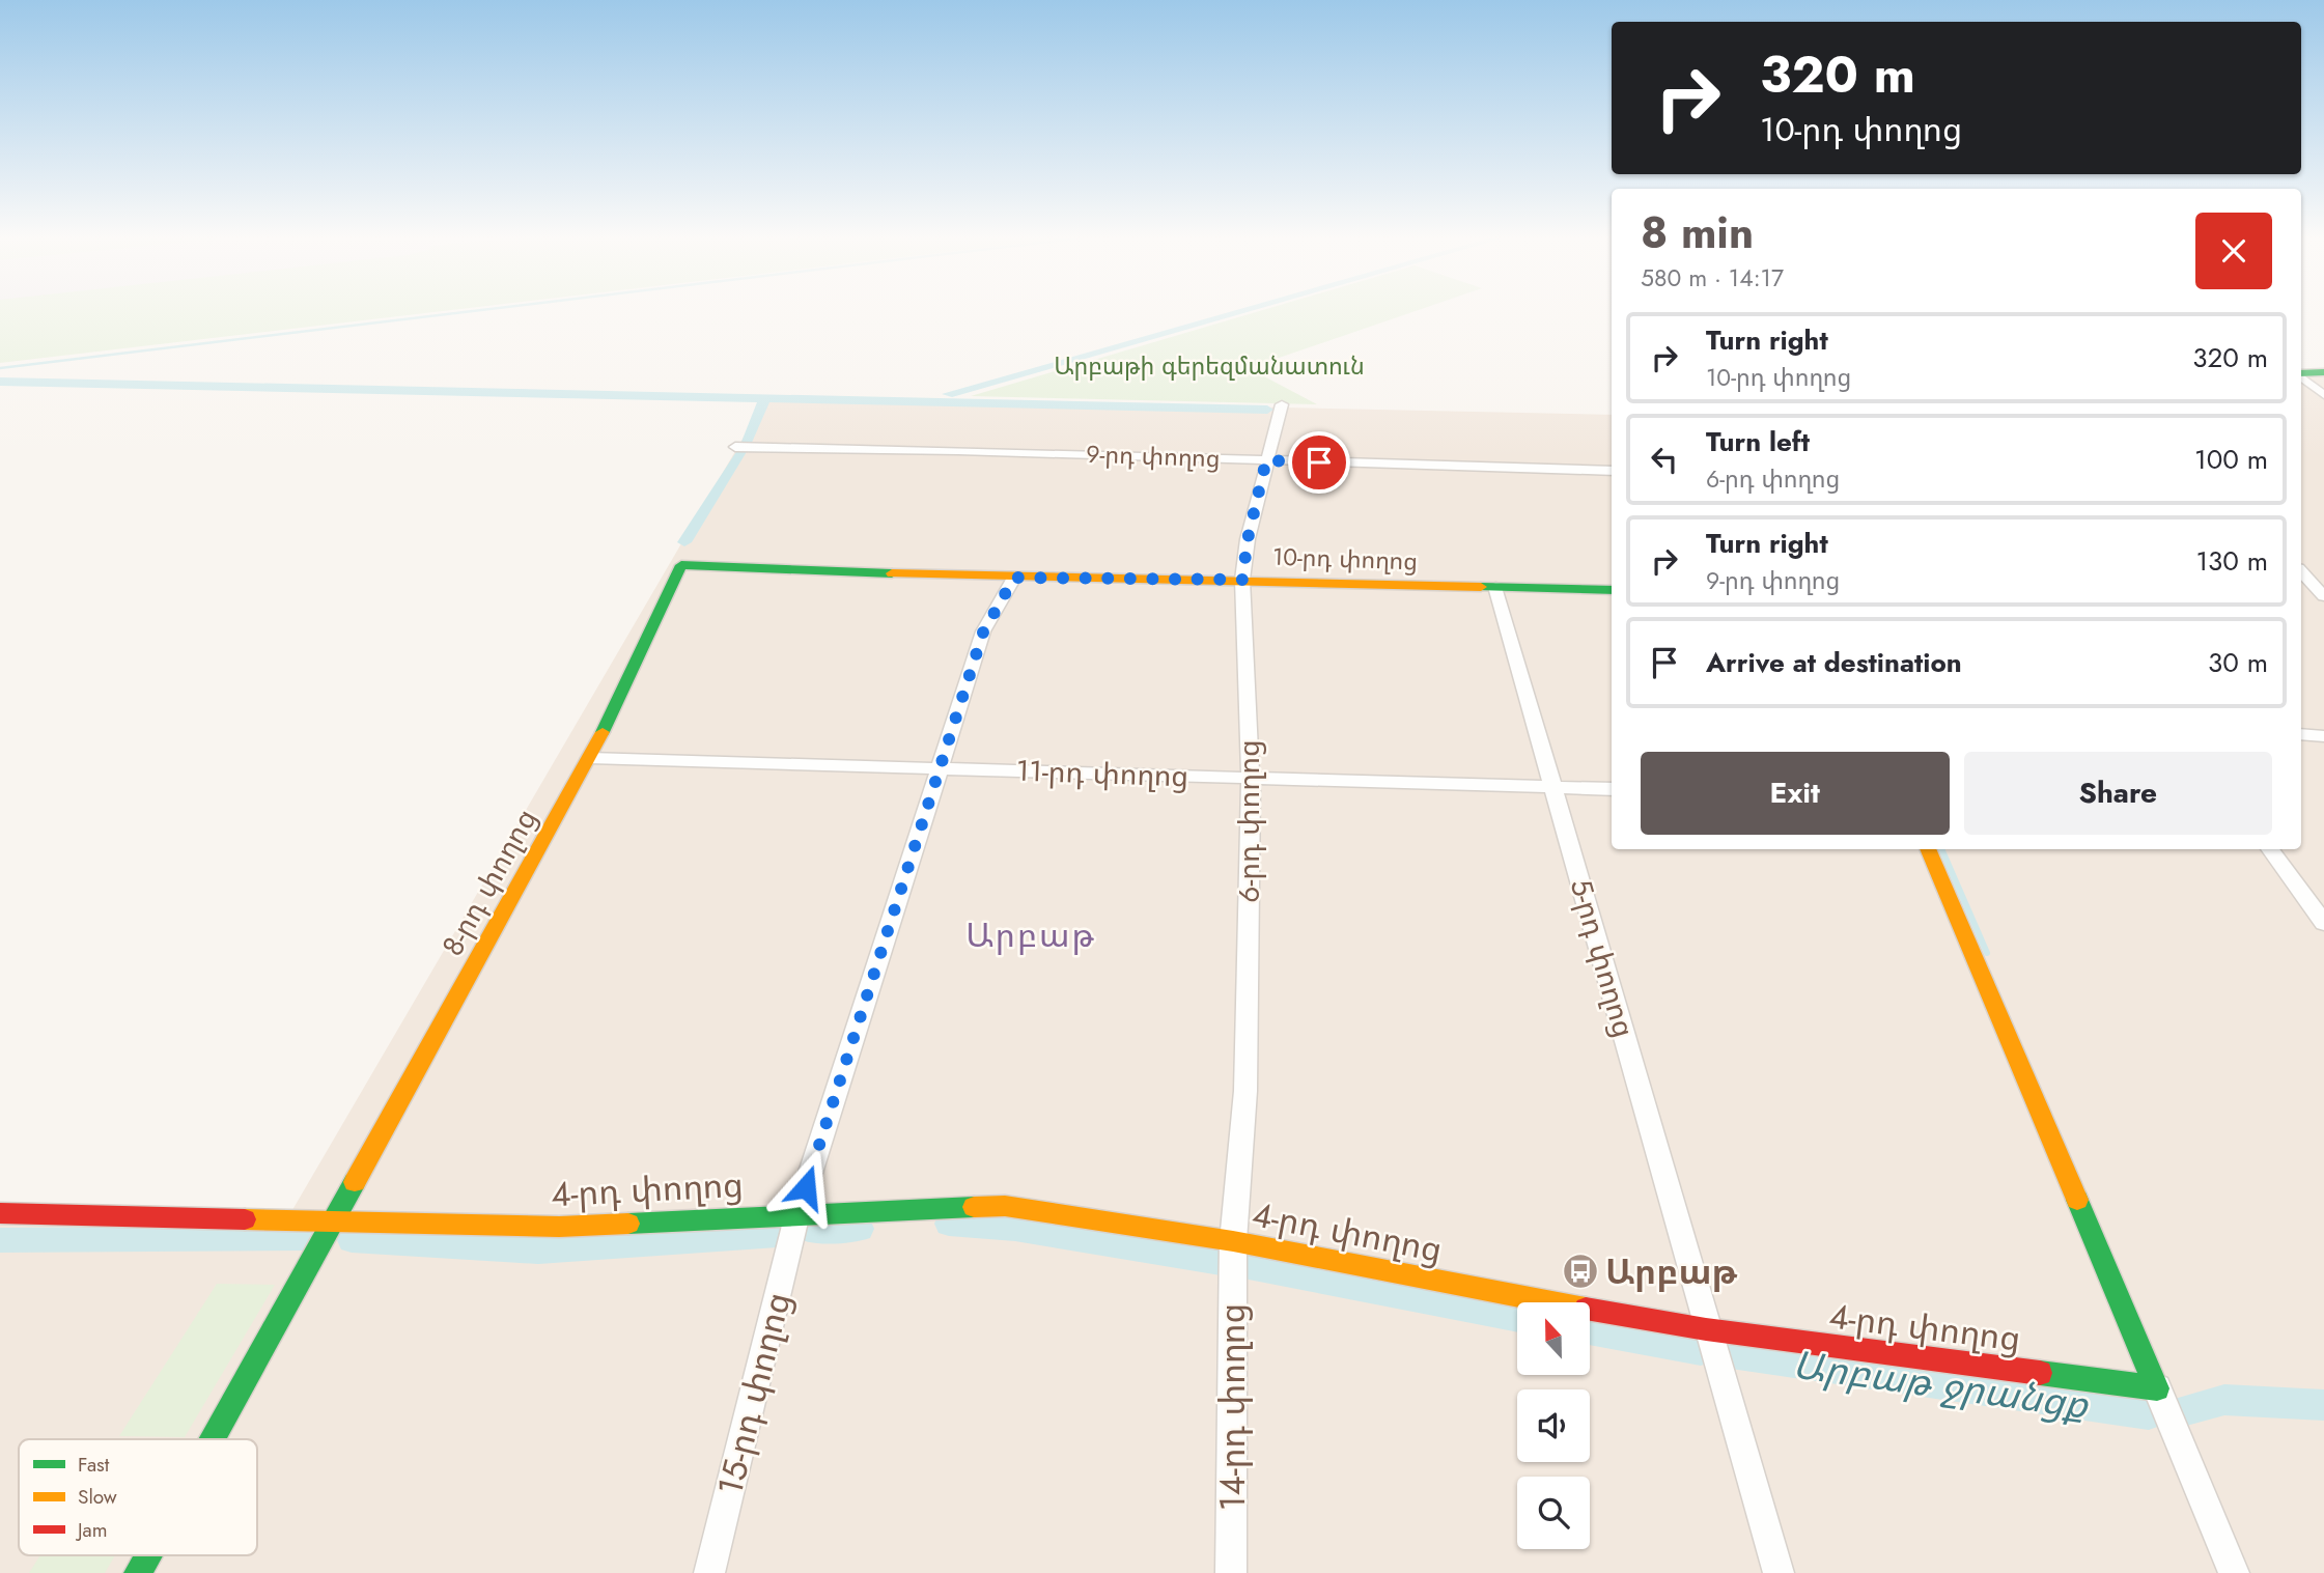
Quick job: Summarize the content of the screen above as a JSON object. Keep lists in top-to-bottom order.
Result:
{
  "streets": {
    "street": [
      "9-րդ փողոց",
      "10-րդ փողոց",
      "11-րդ փողոց",
      "6-րդ փողոց",
      "8-րդ փողոց",
      "5-րդ փողոց",
      "4-րդ փողոց",
      "15-րդ փողոց",
      "14-րդ փողոց"
    ]
  },
  "crossings": [
    ["9-րդ փողոց", "6-րդ փողոց"],
    ["10-րդ փողոց", "6-րդ փողոց"],
    ["10-րդ փողոց", "8-րդ փողոց"],
    ["10-րդ փողոց", "5-րդ փողոց"],
    ["10-րդ փողոց", "15-րդ փողոց"],
    ["11-րդ փողոց", "6-րդ փողոց"],
    ["11-րդ փողոց", "8-րդ փողոց"],
    ["11-րդ փողոց", "5-րդ փողոց"],
    ["11-րդ փողոց", "15-րդ փողոց"],
    ["6-րդ փողոց", "4-րդ փողոց"],
    ["6-րդ փողոց", "14-րդ փողոց"],
    ["8-րդ փողոց", "4-րդ փողոց"],
    ["5-րդ փողոց", "4-րդ փողոց"],
    ["4-րդ փողոց", "15-րդ փողոց"],
    ["4-րդ փողոց", "14-րդ փողոց"]
  ],
  "districts": ["Արբաթ"],
  "water": ["Արբաթ ջրանցք"],
  "parks": ["Արբաթի գերեզմանատուն"],
  "places": {
    "bus stop": ["Արբաթ"]
  },
  "legend": ["Fast", "Slow", "Jam"],
  "north": "top",
  "page": {
    "turn": ["320 m", "10-րդ փողոց"],
    "heading": ["8 min", "580 m · 14:17"],
    "list": [
      {
        "name": "Turn right",
        "note": "10-րդ փողոց",
        "value": "320 m"
      },
      {
        "name": "Turn left",
        "note": "6-րդ փողոց",
        "value": "100 m"
      },
      {
        "name": "Turn right",
        "note": "9-րդ փողոց",
        "value": "130 m"
      },
      {
        "name": "Arrive at destination",
        "value": "30 m"
      }
    ],
    "buttons": ["Exit", "Share"]
  }
}
